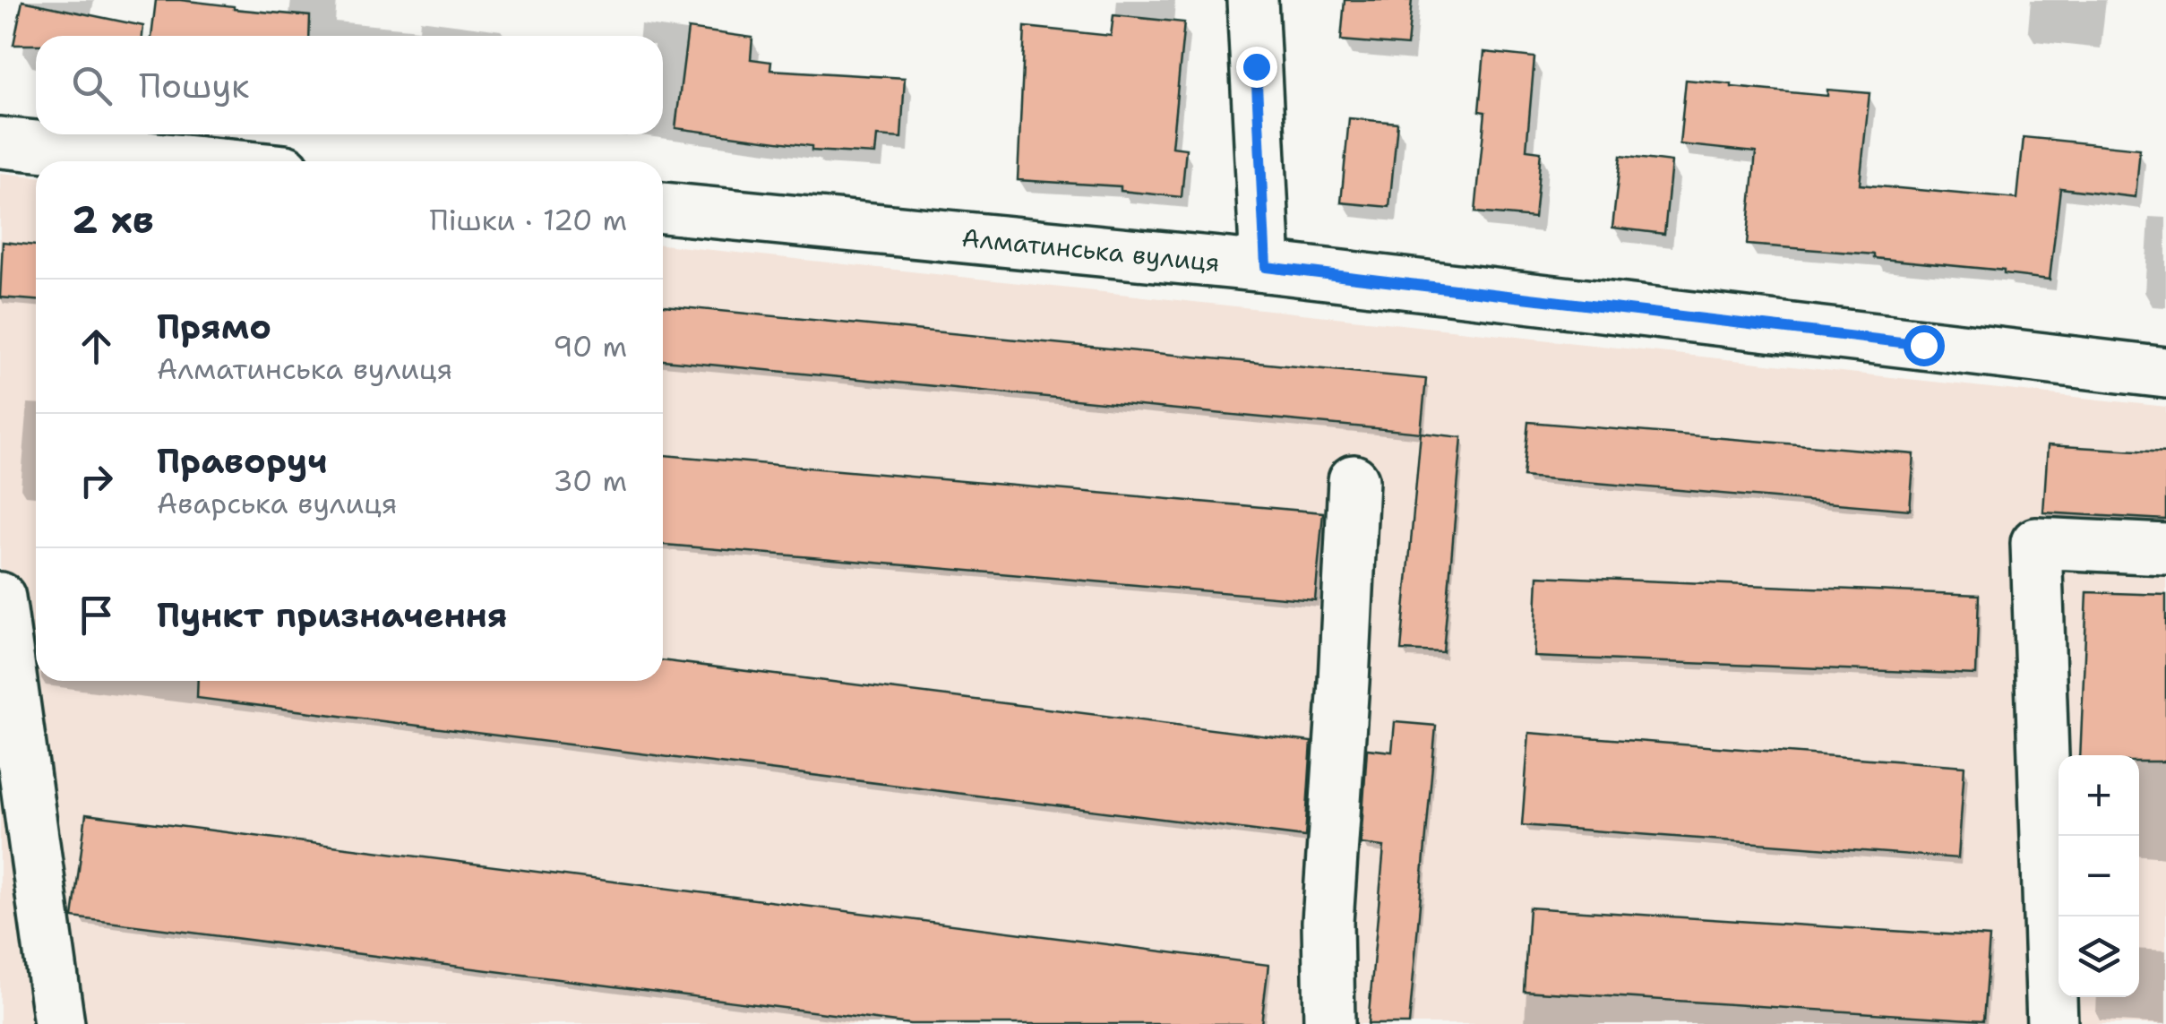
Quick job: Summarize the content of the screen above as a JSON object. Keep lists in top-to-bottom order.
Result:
{
  "streets": {
    "street": ["Алматинська вулиця"]
  },
  "page": {
    "search": "Пошук",
    "heading": ["2 хв", "Пішки · 120 m"],
    "list": [
      ["Прямо", "Алматинська вулиця", "90 m"],
      ["Праворуч", "Аварська вулиця", "30 m"],
      "Пункт призначення"
    ],
    "map_buttons": ["+", "−"]
  }
}
